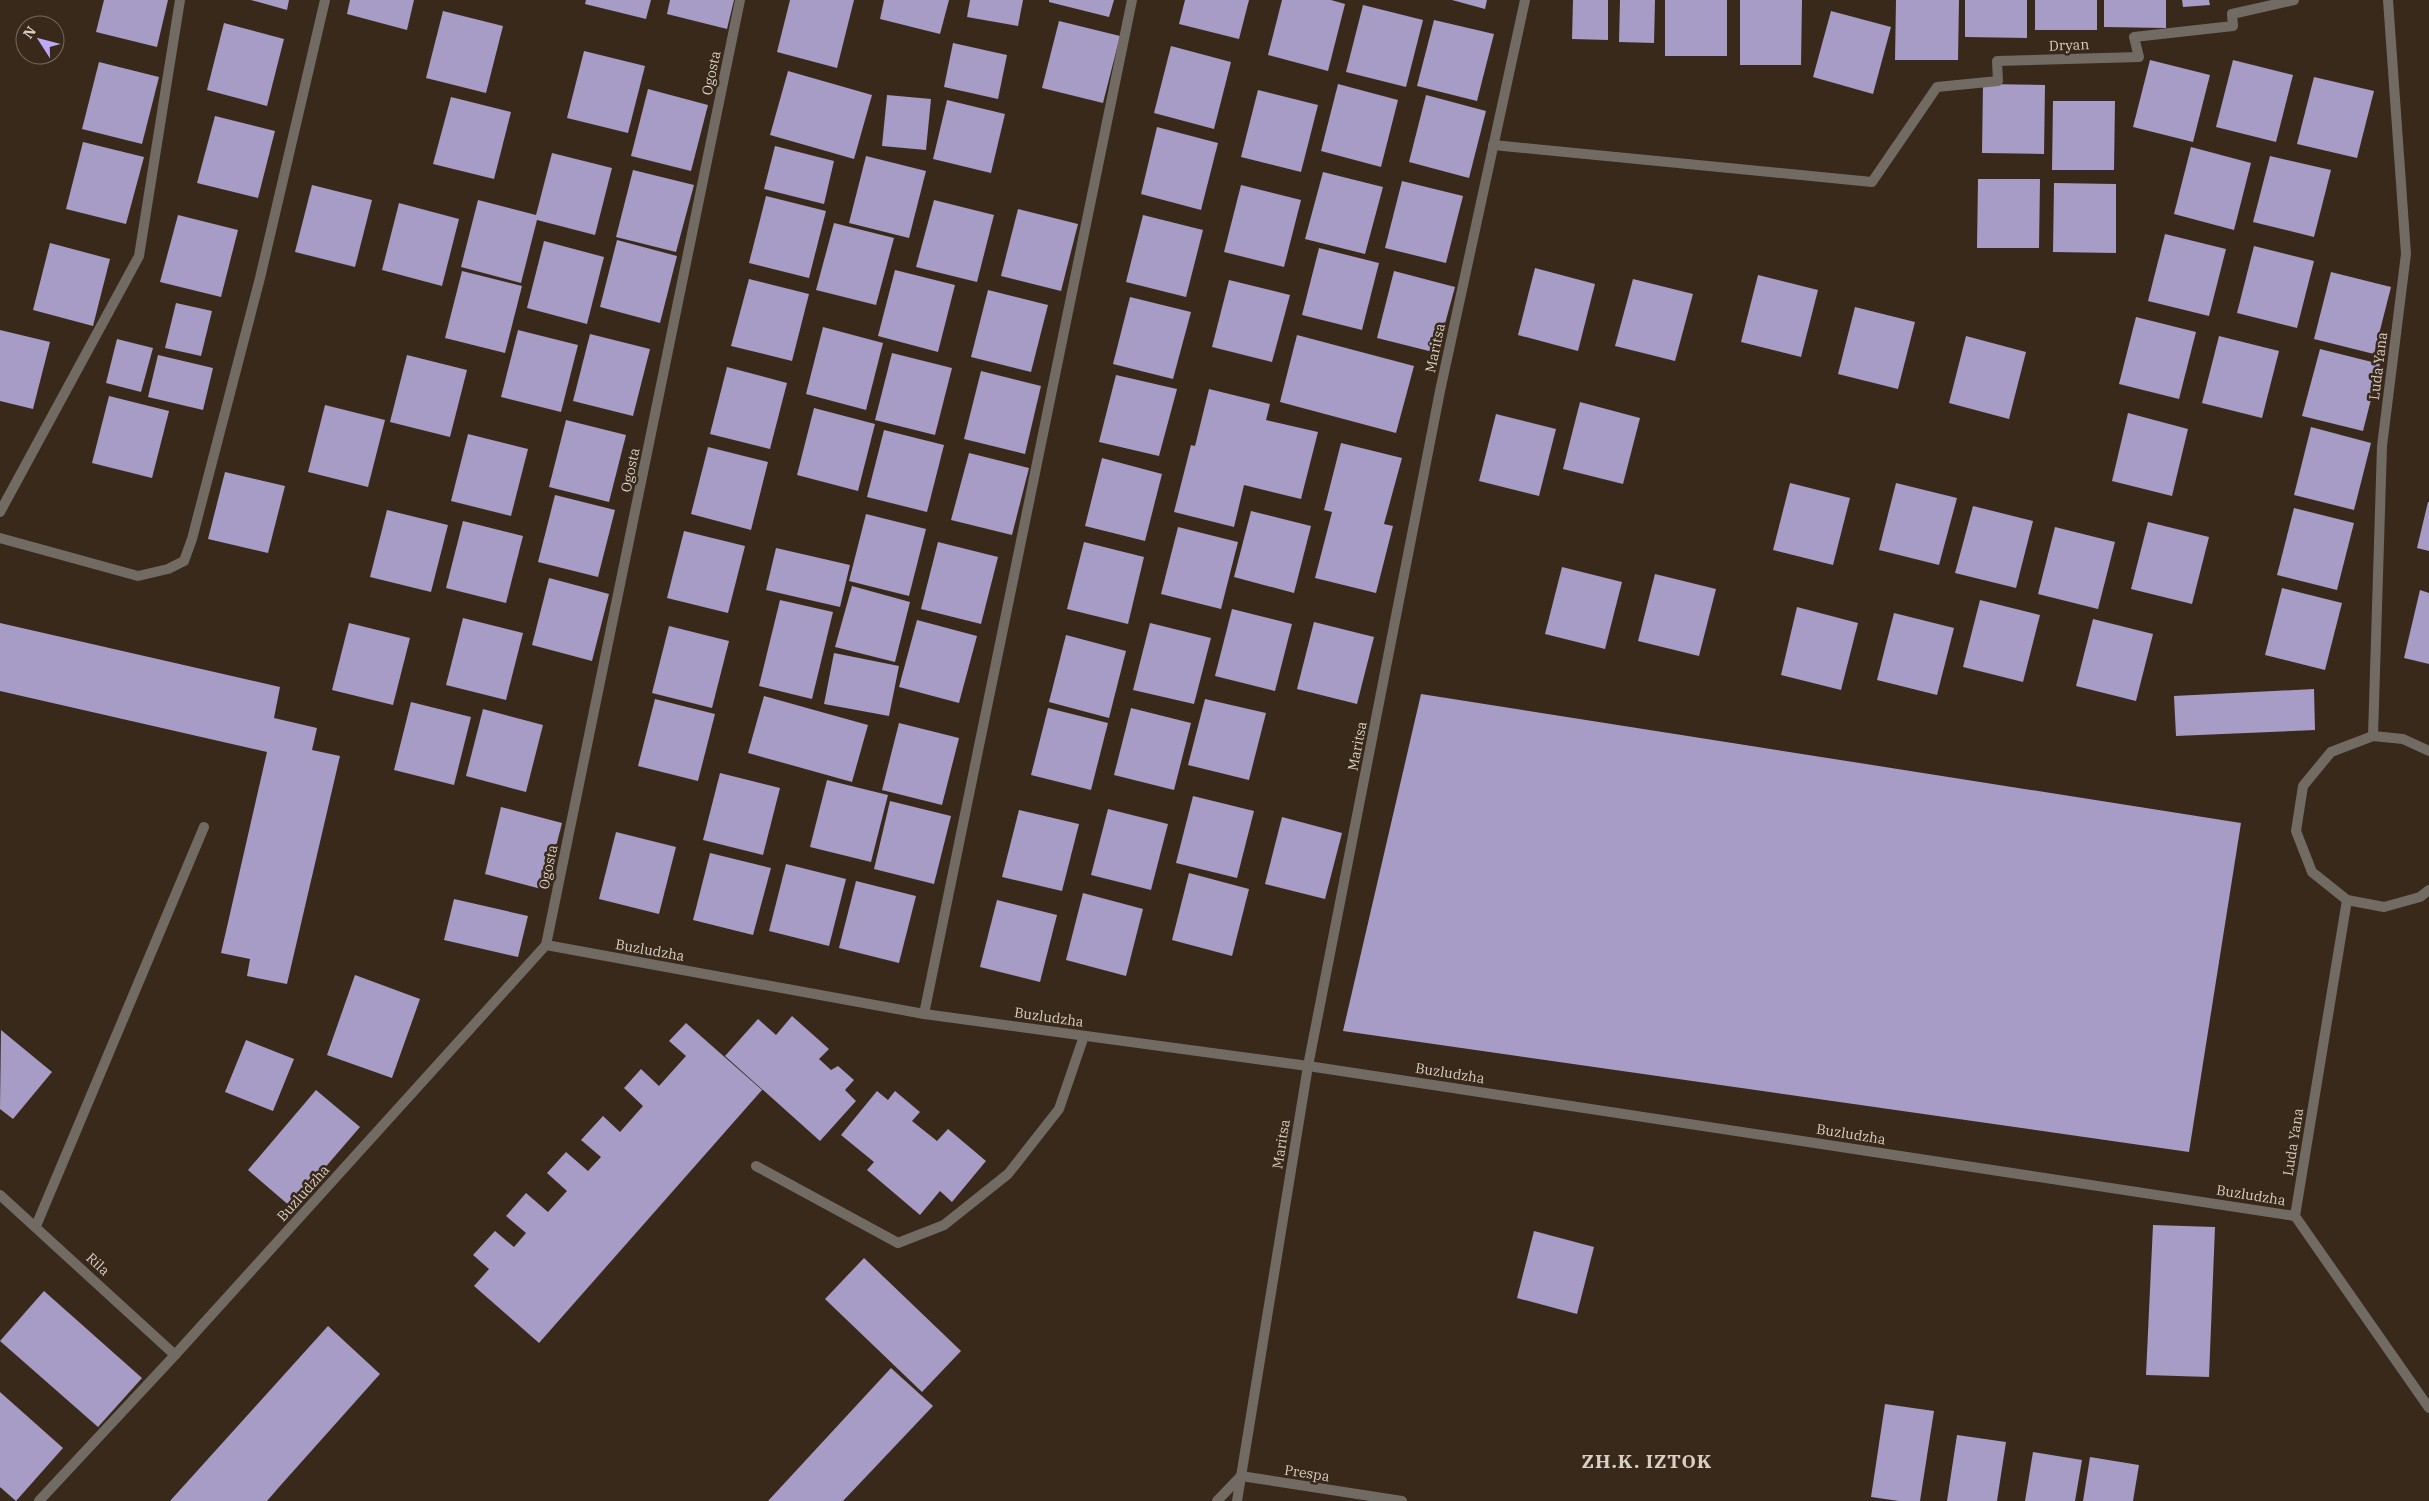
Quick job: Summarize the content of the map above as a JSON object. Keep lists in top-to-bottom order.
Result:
{
  "streets": {
    "street": [
      "Dryan",
      "Ogosta",
      "Maritsa",
      "Luda Yana",
      "Buzludzha",
      "Rila",
      "Prespa"
    ]
  },
  "crossings": [
    ["Dryan", "Maritsa"],
    ["Ogosta", "Buzludzha"],
    ["Maritsa", "Buzludzha"],
    ["Maritsa", "Prespa"],
    ["Luda Yana", "Buzludzha"],
    ["Buzludzha", "Rila"]
  ],
  "districts": ["ZH.K. IZTOK"],
  "north": "top left"
}
